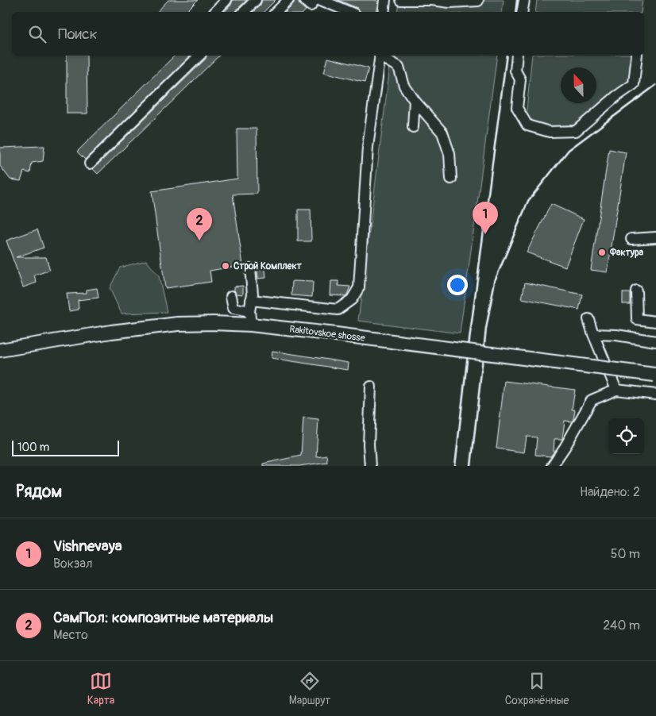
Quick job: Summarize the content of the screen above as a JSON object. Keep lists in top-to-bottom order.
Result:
{
  "streets": {
    "main road": ["Rakitovskoe shosse"]
  },
  "places": ["Фактура", "Строй Комплект"],
  "scale_bar": "100 m",
  "north": "top",
  "page": {
    "search": "Поиск",
    "pins": ["1", "2"],
    "scale": "100 m",
    "heading": ["Рядом", "Найдено: 2"],
    "list": [
      {
        "mark": "1",
        "name": "Vishnevaya",
        "note": "Вокзал",
        "value": "50 m"
      },
      {
        "mark": "2",
        "name": "СамПол: композитные материалы",
        "note": "Место",
        "value": "240 m"
      }
    ],
    "nav": ["Карта", "Маршрут", "Сохранённые"]
  }
}
